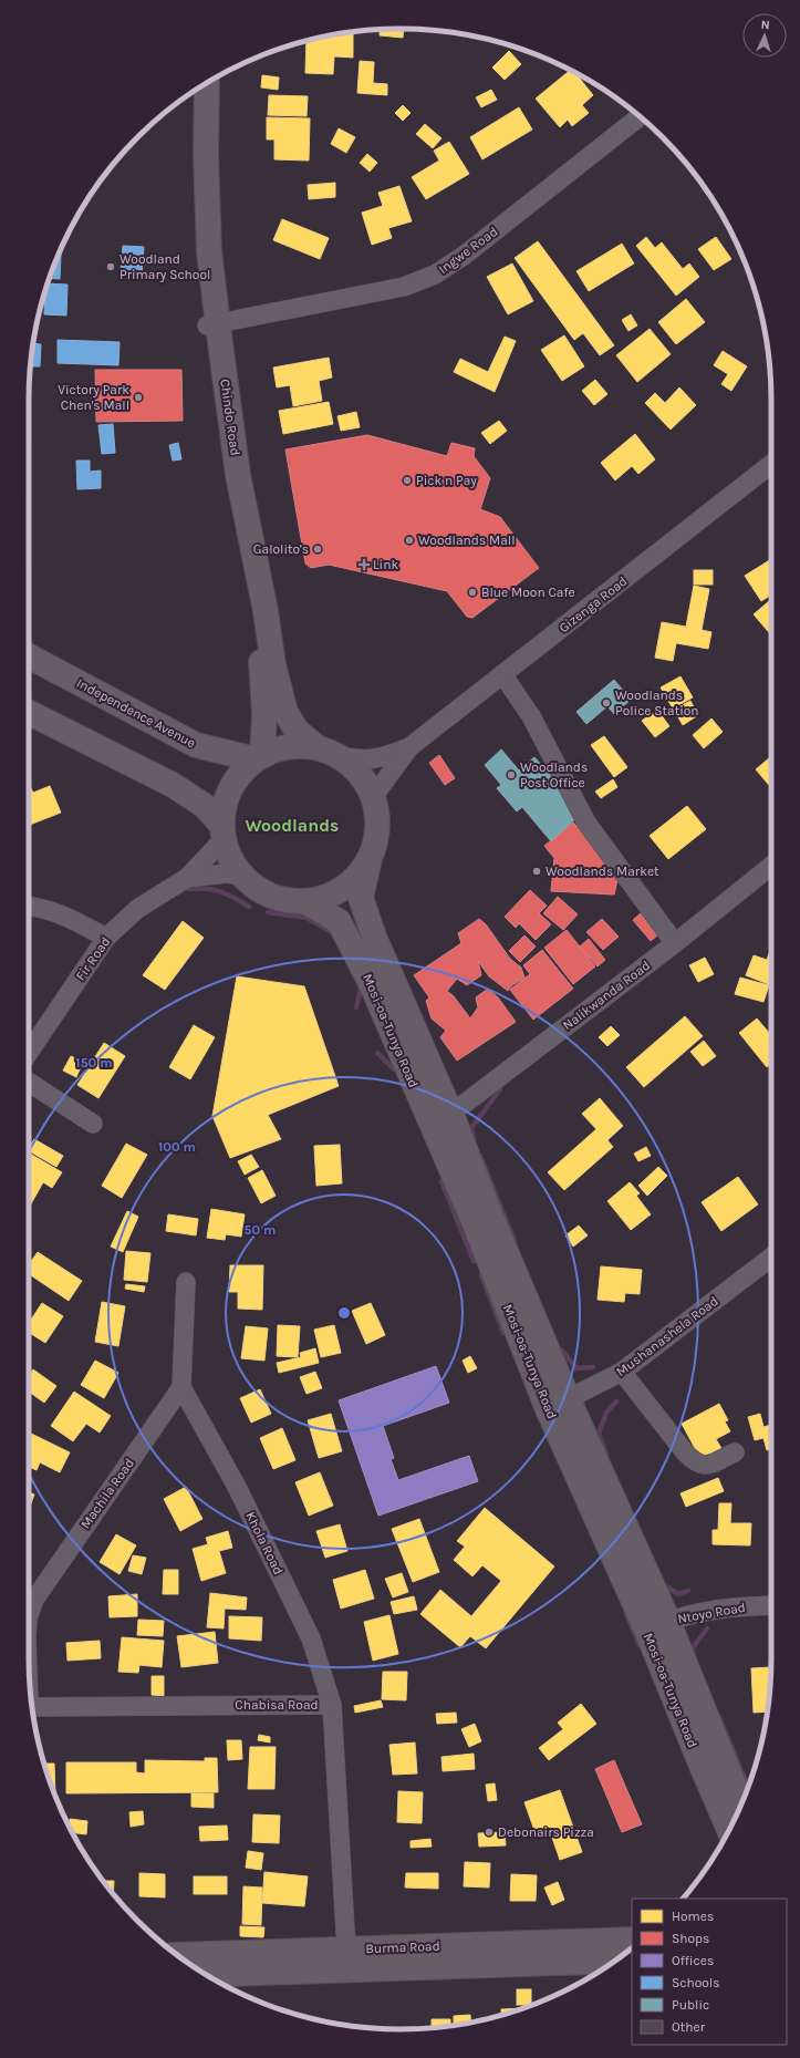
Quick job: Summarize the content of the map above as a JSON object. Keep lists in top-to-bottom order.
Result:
{
  "streets": {
    "main road": [
      "Chindo Road",
      "Independence Avenue",
      "Mosi-oa-Tunya Road",
      "Burma Road"
    ],
    "street": [
      "Ingwe Road",
      "Gizenga Road",
      "Fir Road",
      "Nalikwanda Road",
      "Mushanashela Road",
      "Machila Road",
      "Khola Road",
      "Ntoyo Road",
      "Chabisa Road"
    ]
  },
  "crossings": [
    ["Ingwe Road", "Chindo Road"],
    ["Chindo Road", "Gizenga Road"],
    ["Chindo Road", "Independence Avenue"],
    ["Chindo Road", "Fir Road"],
    ["Chindo Road", "Mosi-oa-Tunya Road"],
    ["Gizenga Road", "Independence Avenue"],
    ["Gizenga Road", "Fir Road"],
    ["Gizenga Road", "Mosi-oa-Tunya Road"],
    ["Independence Avenue", "Fir Road"],
    ["Independence Avenue", "Mosi-oa-Tunya Road"],
    ["Fir Road", "Mosi-oa-Tunya Road"],
    ["Nalikwanda Road", "Mosi-oa-Tunya Road"],
    ["Mosi-oa-Tunya Road", "Mushanashela Road"],
    ["Mosi-oa-Tunya Road", "Ntoyo Road"],
    ["Machila Road", "Khola Road"],
    ["Khola Road", "Chabisa Road"],
    ["Chabisa Road", "Burma Road"]
  ],
  "districts": ["Woodlands"],
  "places": {
    "other": [
      "Woodland Primary School",
      "Victory Park Chen's Mall",
      "Pick n Pay",
      "Woodlands Mall",
      "Galolito's",
      "Blue Moon Cafe",
      "Woodlands Police Station",
      "Woodlands Post Office",
      "Woodlands Market",
      "Debonairs Pizza"
    ],
    "health": ["Link"]
  },
  "legend": [
    "Homes",
    "Shops",
    "Offices",
    "Schools",
    "Public",
    "Other"
  ],
  "north": "top",
  "rings": ["150 m", "100 m", "50 m"]
}
